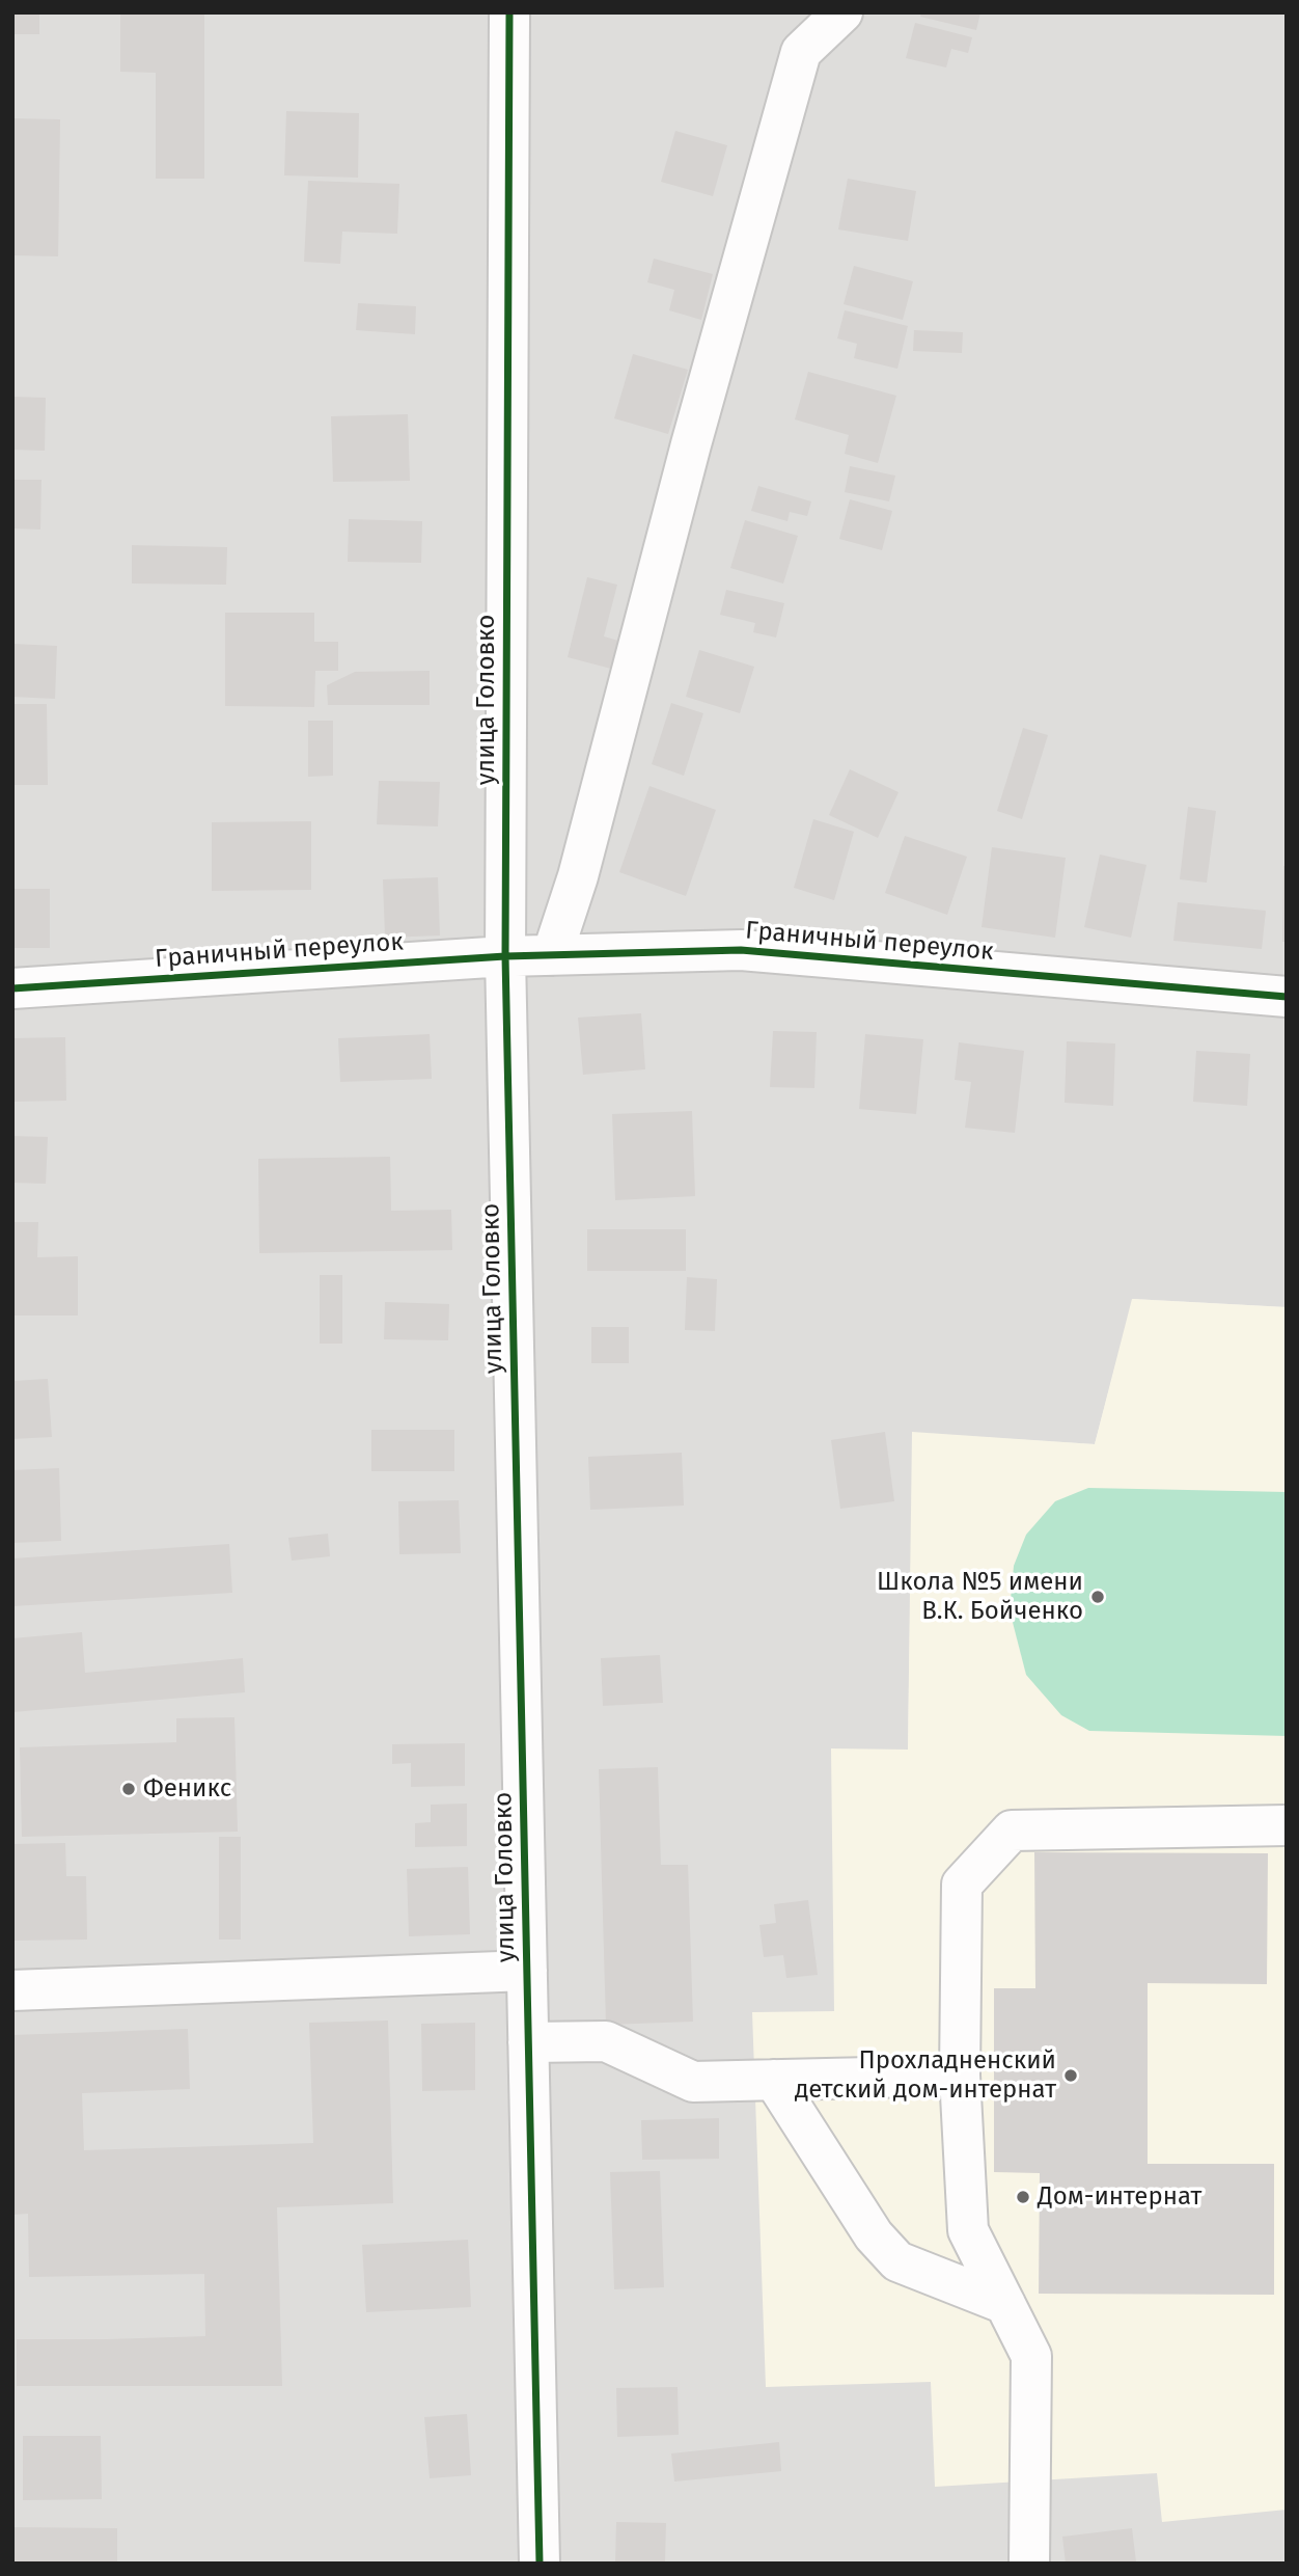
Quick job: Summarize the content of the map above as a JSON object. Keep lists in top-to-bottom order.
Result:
{
  "streets": {
    "street": ["улица Головко", "Граничный переулок"]
  },
  "crossings": [
    ["улица Головко", "Граничный переулок"]
  ],
  "places": [
    "Школа №5 имени В.К. Бойченко",
    "Феникс",
    "Прохладненский детский дом-интернат",
    "Дом-интернат"
  ]
}
